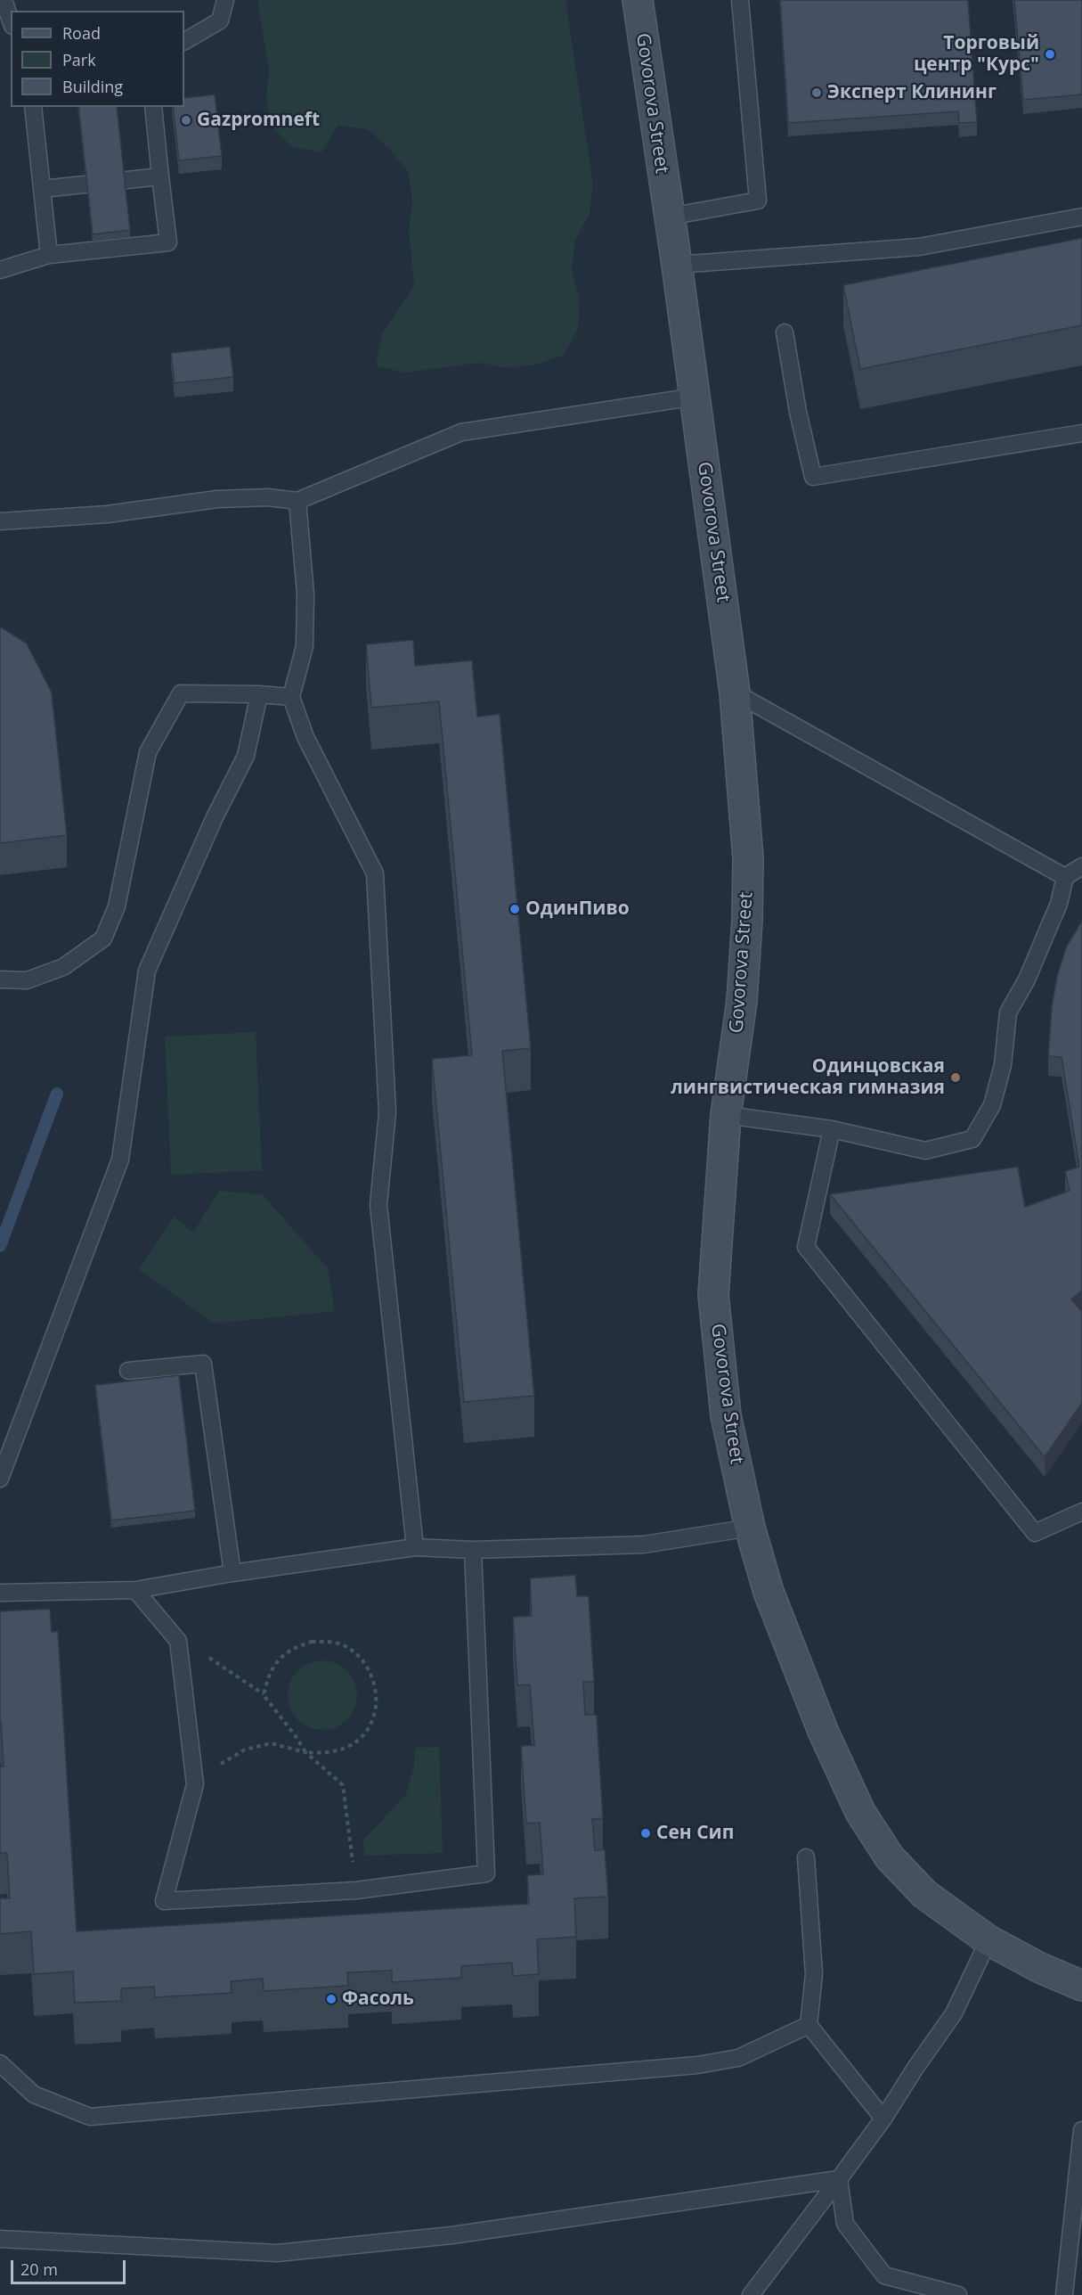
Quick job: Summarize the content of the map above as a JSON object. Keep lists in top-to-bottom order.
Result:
{
  "streets": {
    "main road": ["Govorova Street"]
  },
  "places": [
    "Торговый центр \"Курс\"",
    "Эксперт Клининг",
    "Gazpromneft",
    "ОдинПиво",
    "Одинцовская лингвистическая гимназия",
    "Сен Сип",
    "Фасоль"
  ],
  "legend": ["Road", "Park", "Building"],
  "scale_bar": "20 m"
}
